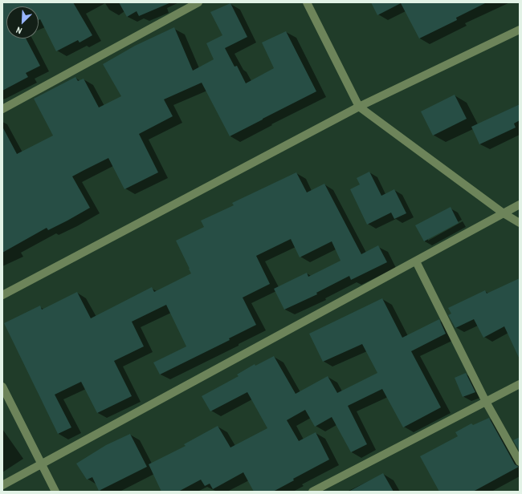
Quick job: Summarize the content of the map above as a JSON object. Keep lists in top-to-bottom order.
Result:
{
  "north": "bottom left"
}
